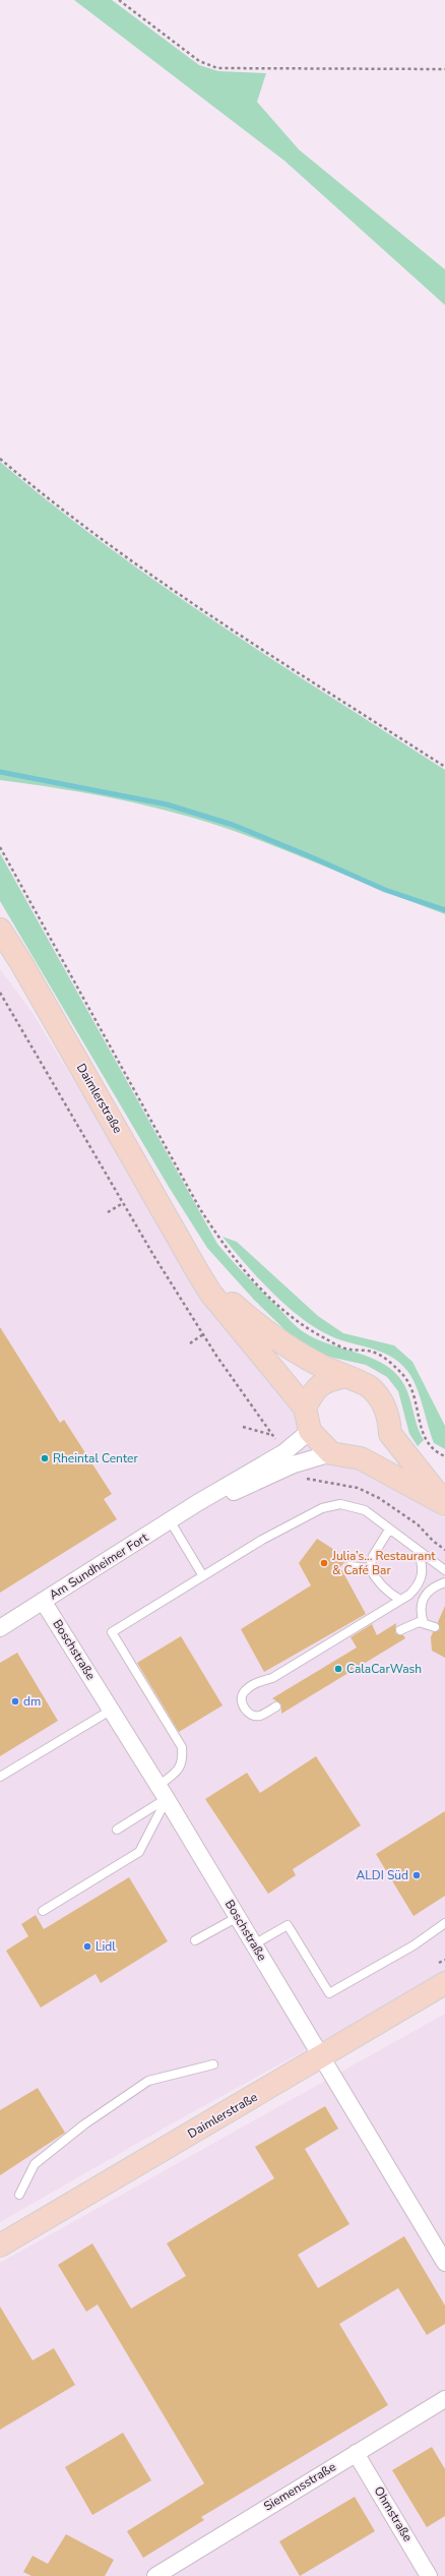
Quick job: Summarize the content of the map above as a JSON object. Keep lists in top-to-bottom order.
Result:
{
  "streets": {
    "main road": ["Daimlerstraße"],
    "street": [
      "Am Sundheimer Fort",
      "Boschstraße",
      "Siemensstraße",
      "Ohmstraße"
    ]
  },
  "crossings": [
    ["Daimlerstraße", "Am Sundheimer Fort"],
    ["Daimlerstraße", "Boschstraße"],
    ["Am Sundheimer Fort", "Boschstraße"],
    ["Siemensstraße", "Ohmstraße"]
  ],
  "places": [
    "Rheintal Center",
    "Julia’s… Restaurant & Café Bar",
    "CalaCarWash",
    "dm",
    "ALDI Süd",
    "Lidl"
  ]
}
